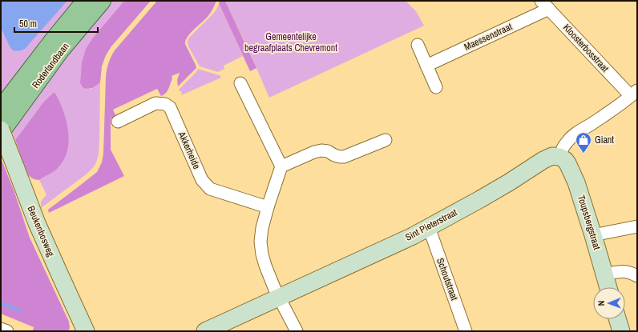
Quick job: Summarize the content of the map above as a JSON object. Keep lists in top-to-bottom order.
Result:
{
  "streets": {
    "main road": ["Roderlandbaan"],
    "street": [
      "Maessenstraat",
      "Kloosterbosstraat",
      "Akkerheide",
      "Toupsbergstraat",
      "Sint Pieterstraat",
      "Beukenbosweg",
      "Schoutstraat"
    ]
  },
  "crossings": [
    ["Maessenstraat", "Kloosterbosstraat"],
    ["Roderlandbaan", "Beukenbosweg"],
    ["Toupsbergstraat", "Sint Pieterstraat"],
    ["Sint Pieterstraat", "Schoutstraat"]
  ],
  "parks": ["Gemeentelijke begraafplaats Chevremont"],
  "places": {
    "shop": ["Giant"]
  },
  "scale_bar": "50 m",
  "north": "left"
}
